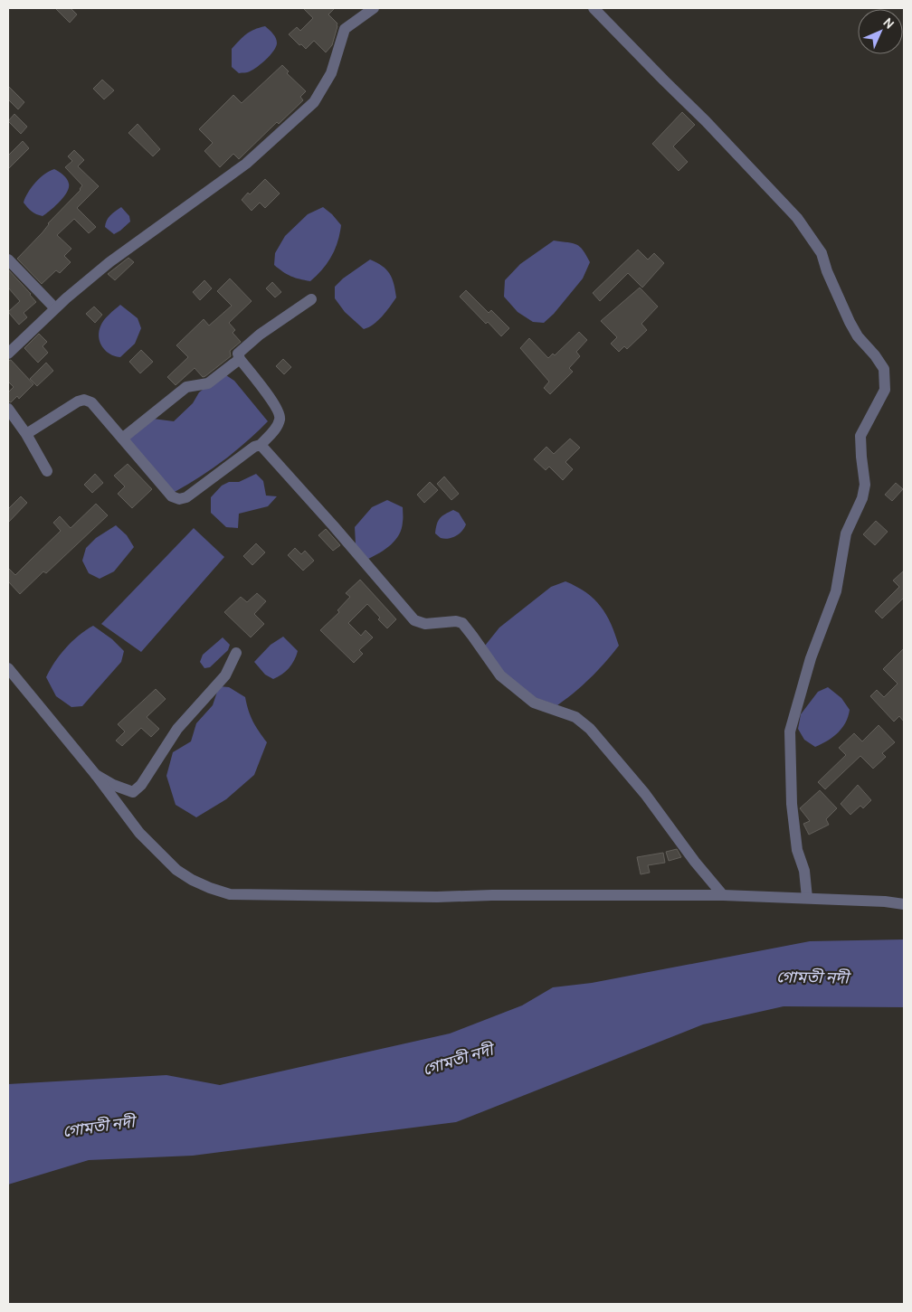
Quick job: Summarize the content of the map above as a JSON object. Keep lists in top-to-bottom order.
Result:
{
  "water": ["গোমতী নদী"],
  "north": "top right"
}
